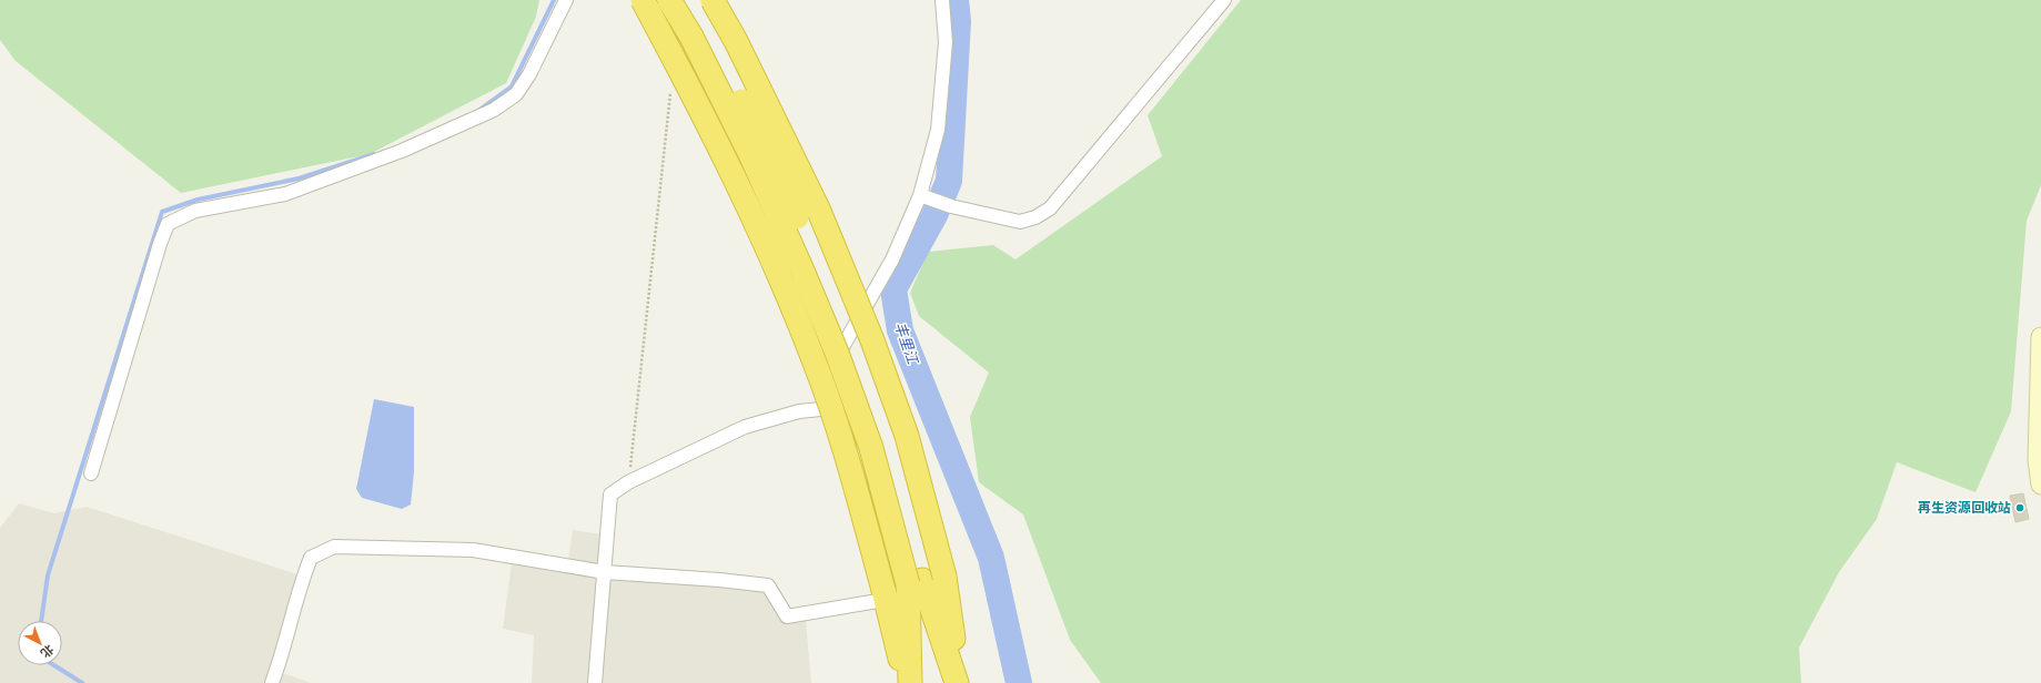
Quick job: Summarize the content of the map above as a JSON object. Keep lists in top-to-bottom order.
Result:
{
  "water": ["丰里江"],
  "places": ["再生资源回收站"],
  "north": "bottom right"
}
